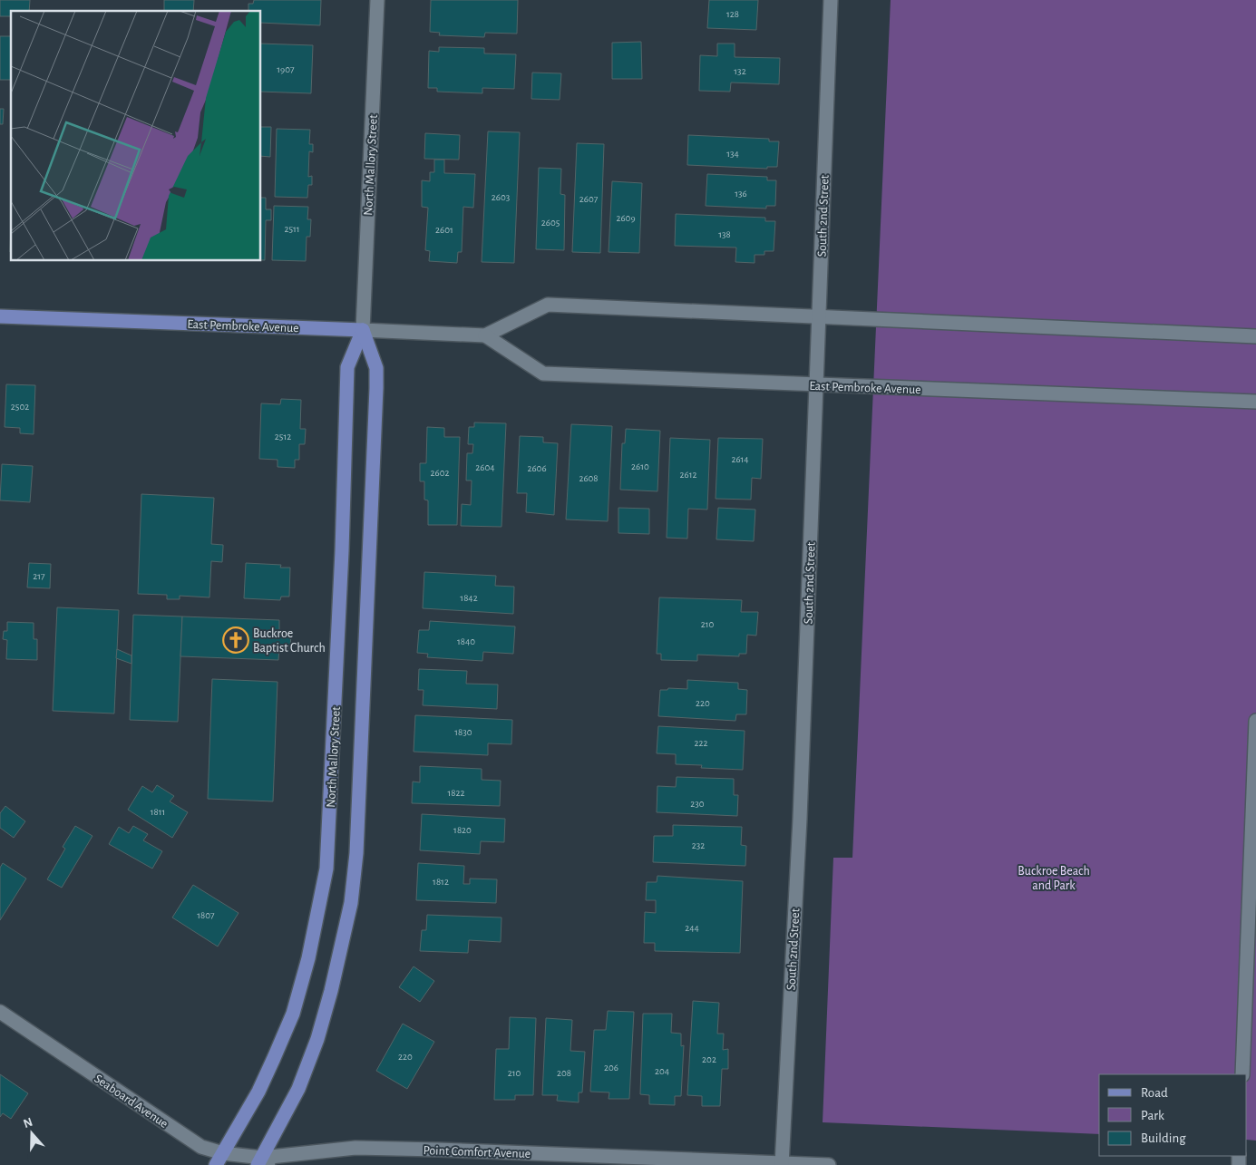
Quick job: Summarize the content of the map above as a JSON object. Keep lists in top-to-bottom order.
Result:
{
  "streets": {
    "main road": ["North Mallory Street", "East Pembroke Avenue"],
    "street": ["South 2nd Street", "Seaboard Avenue", "Point Comfort Avenue"]
  },
  "crossings": [
    ["North Mallory Street", "East Pembroke Avenue"],
    ["North Mallory Street", "Seaboard Avenue"],
    ["North Mallory Street", "Point Comfort Avenue"],
    ["South 2nd Street", "East Pembroke Avenue"],
    ["South 2nd Street", "Point Comfort Avenue"],
    ["Seaboard Avenue", "Point Comfort Avenue"]
  ],
  "parks": ["Buckroe Beach and Park"],
  "places": {
    "church": ["Buckroe Baptist Church"]
  },
  "house_numbers": [
    "128",
    "1907",
    "132",
    "134",
    "136",
    "2603",
    "2607",
    "2609",
    "2605",
    "2511",
    "2601",
    "138",
    "2502",
    "2512",
    "2614",
    "2610",
    "2604",
    "2606",
    "2602",
    "2612",
    "2608",
    "217",
    "1842",
    "210",
    "1840",
    "220",
    "1830",
    "222",
    "1822",
    "230",
    "1811",
    "1820",
    "232",
    "1812",
    "1807",
    "244",
    "220",
    "202",
    "206",
    "204",
    "210",
    "208"
  ],
  "legend": ["Road", "Park", "Building"],
  "north": "top"
}
